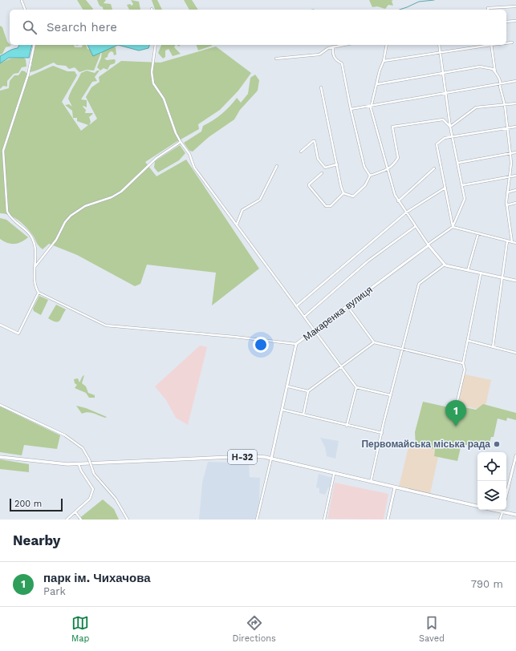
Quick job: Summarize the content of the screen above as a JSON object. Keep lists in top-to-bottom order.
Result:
{
  "streets": {
    "main road": ["Н-32"],
    "street": ["Макаренка вулиця"]
  },
  "crossings": [
    ["Макаренка вулиця", "Н-32"]
  ],
  "places": ["Первомайська міська рада"],
  "scale_bar": "200 m",
  "page": {
    "search": "Search here",
    "pins": "1",
    "scale": "200 m",
    "heading": "Nearby",
    "list": [
      {
        "mark": "1",
        "name": "парк ім. Чихачова",
        "note": "Park",
        "value": "790 m"
      }
    ],
    "nav": ["Map", "Directions", "Saved"]
  }
}
